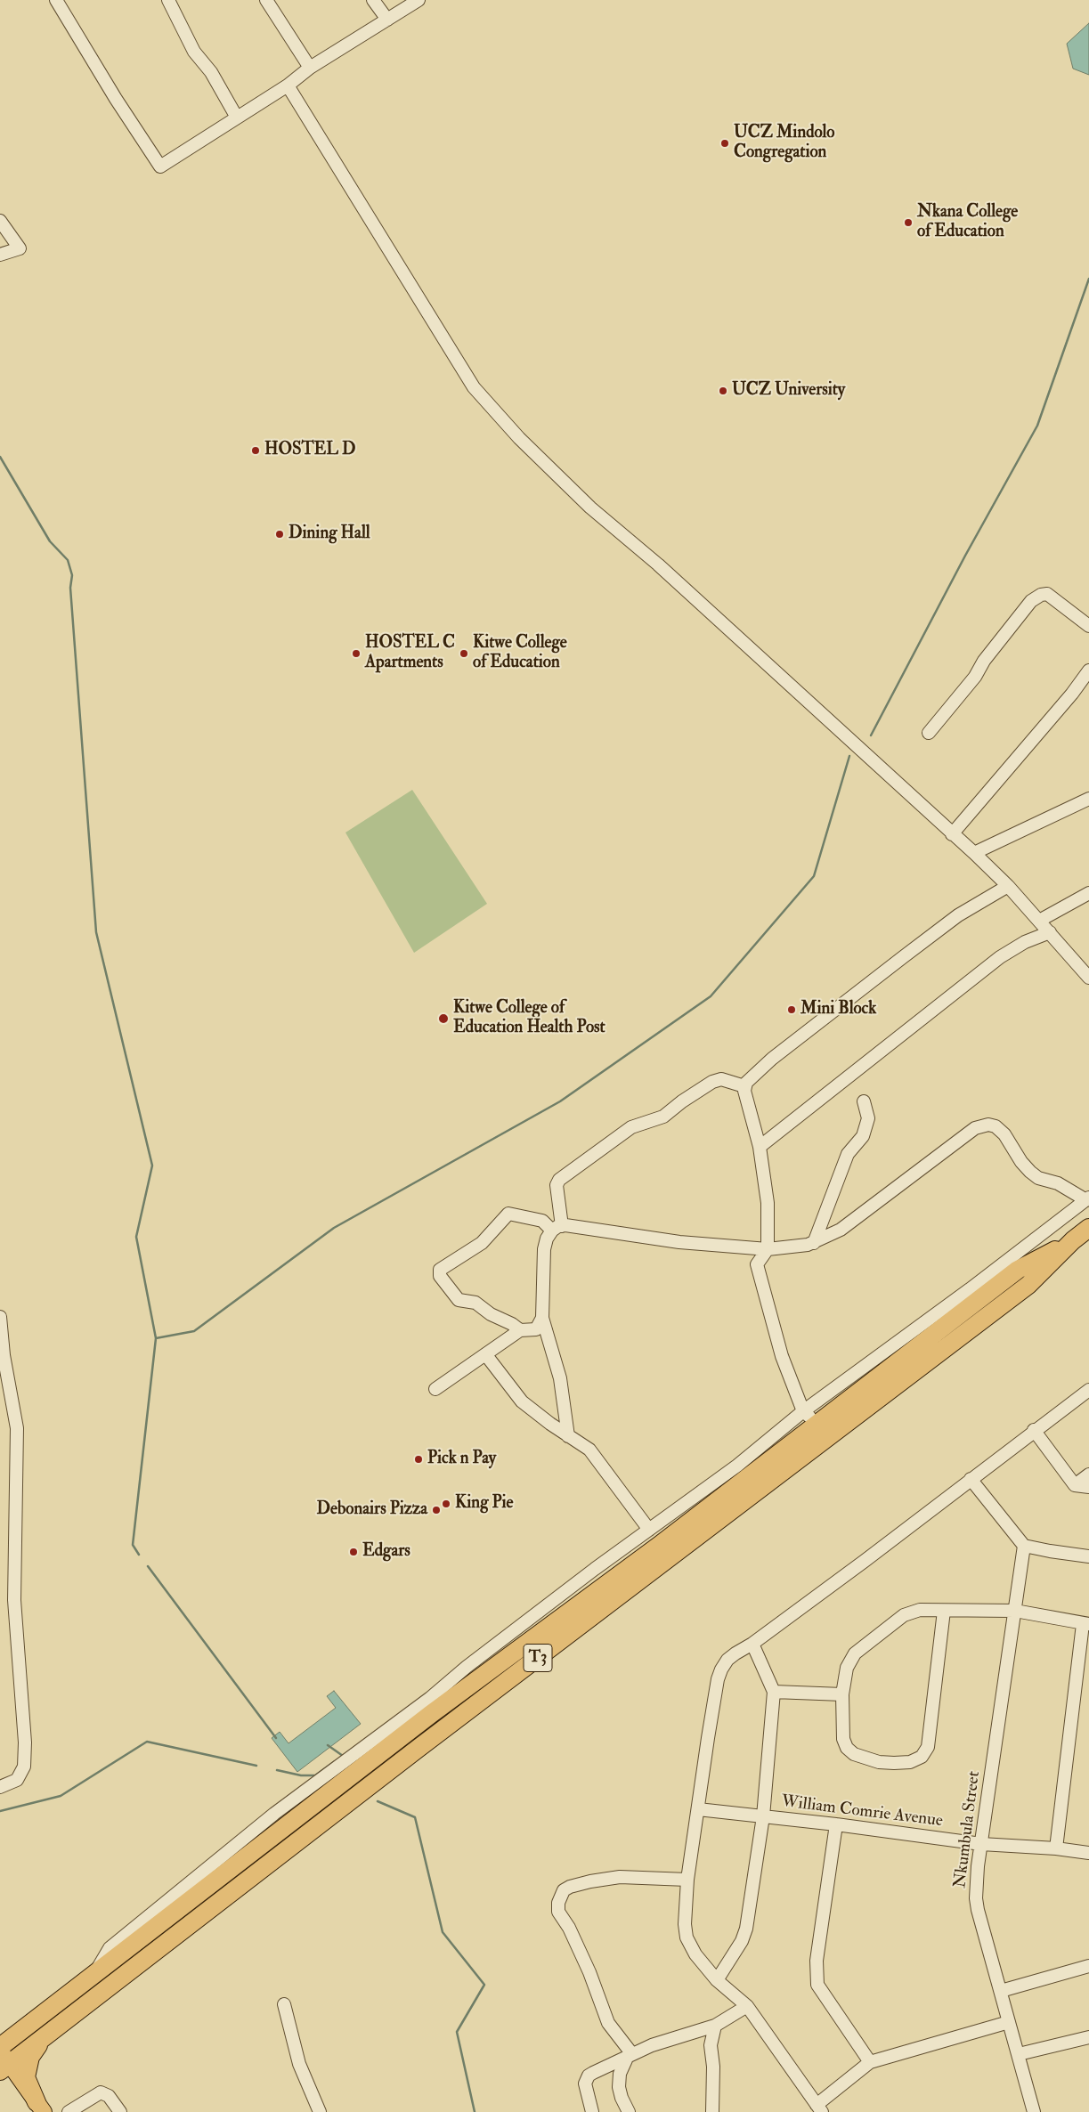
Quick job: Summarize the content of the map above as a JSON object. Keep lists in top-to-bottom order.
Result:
{
  "streets": {
    "highway": ["T3"],
    "street": ["William Comrie Avenue", "Nkumbula Street"]
  },
  "crossings": [
    ["William Comrie Avenue", "Nkumbula Street"]
  ],
  "places": [
    "UCZ Mindolo Congregation",
    "Nkana College of Education",
    "UCZ University",
    "HOSTEL D",
    "Dining Hall",
    "HOSTEL C Apartments",
    "Kitwe College of Education",
    "Mini Block",
    "Kitwe College of Education Health Post",
    "Pick n Pay",
    "King Pie",
    "Debonairs Pizza",
    "Edgars"
  ]
}
